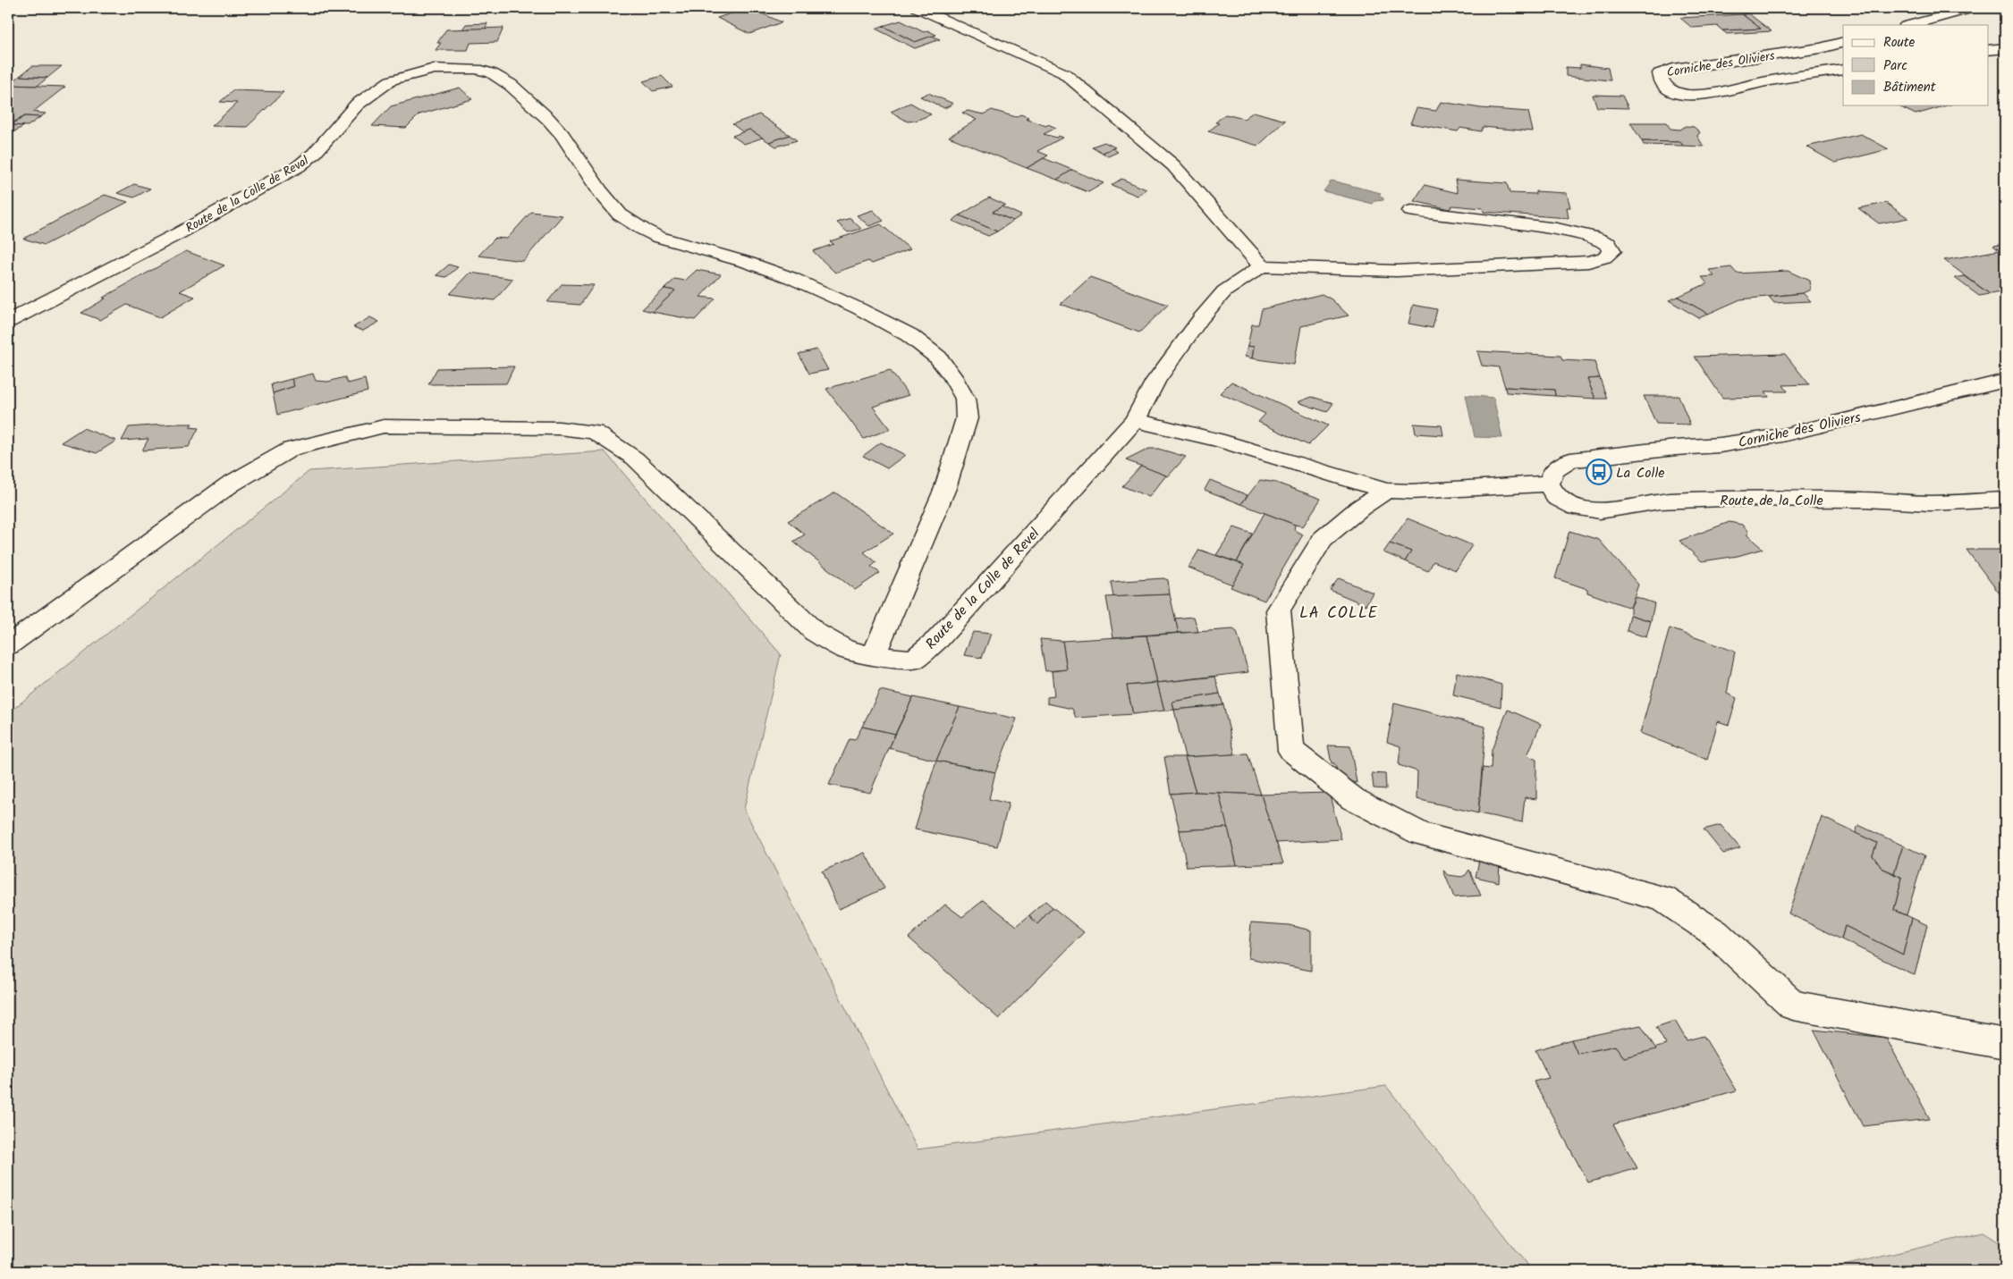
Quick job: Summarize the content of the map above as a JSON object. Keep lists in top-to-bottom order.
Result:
{
  "streets": {
    "street": [
      "Corniche des Oliviers",
      "Route de la Colle de Reval",
      "Route de la Colle",
      "Route de la Colle de Revel"
    ]
  },
  "crossings": [
    ["Corniche des Oliviers", "Route de la Colle"],
    ["Route de la Colle de Reval", "Route de la Colle de Revel"]
  ],
  "districts": ["LA COLLE"],
  "places": {
    "bus stop": ["La Colle"]
  },
  "legend": ["Route", "Parc", "Bâtiment"]
}
